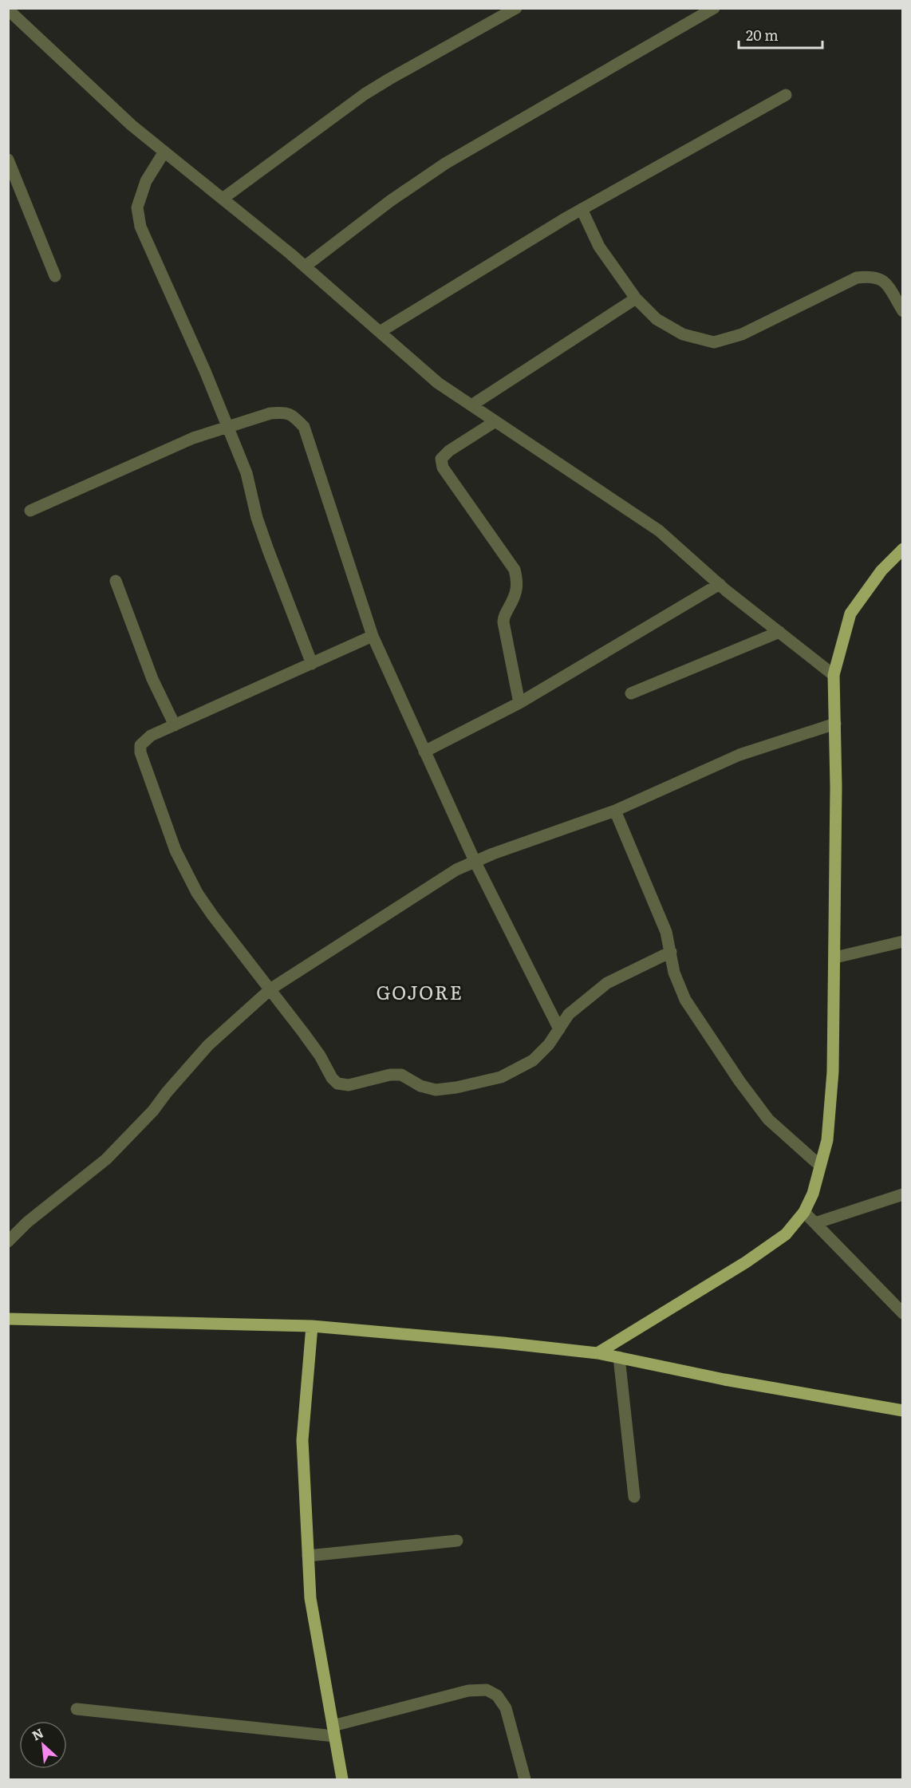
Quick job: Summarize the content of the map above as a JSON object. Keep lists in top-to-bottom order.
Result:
{
  "districts": ["GOJORE"],
  "scale_bar": "20 m",
  "north": "top left"
}
